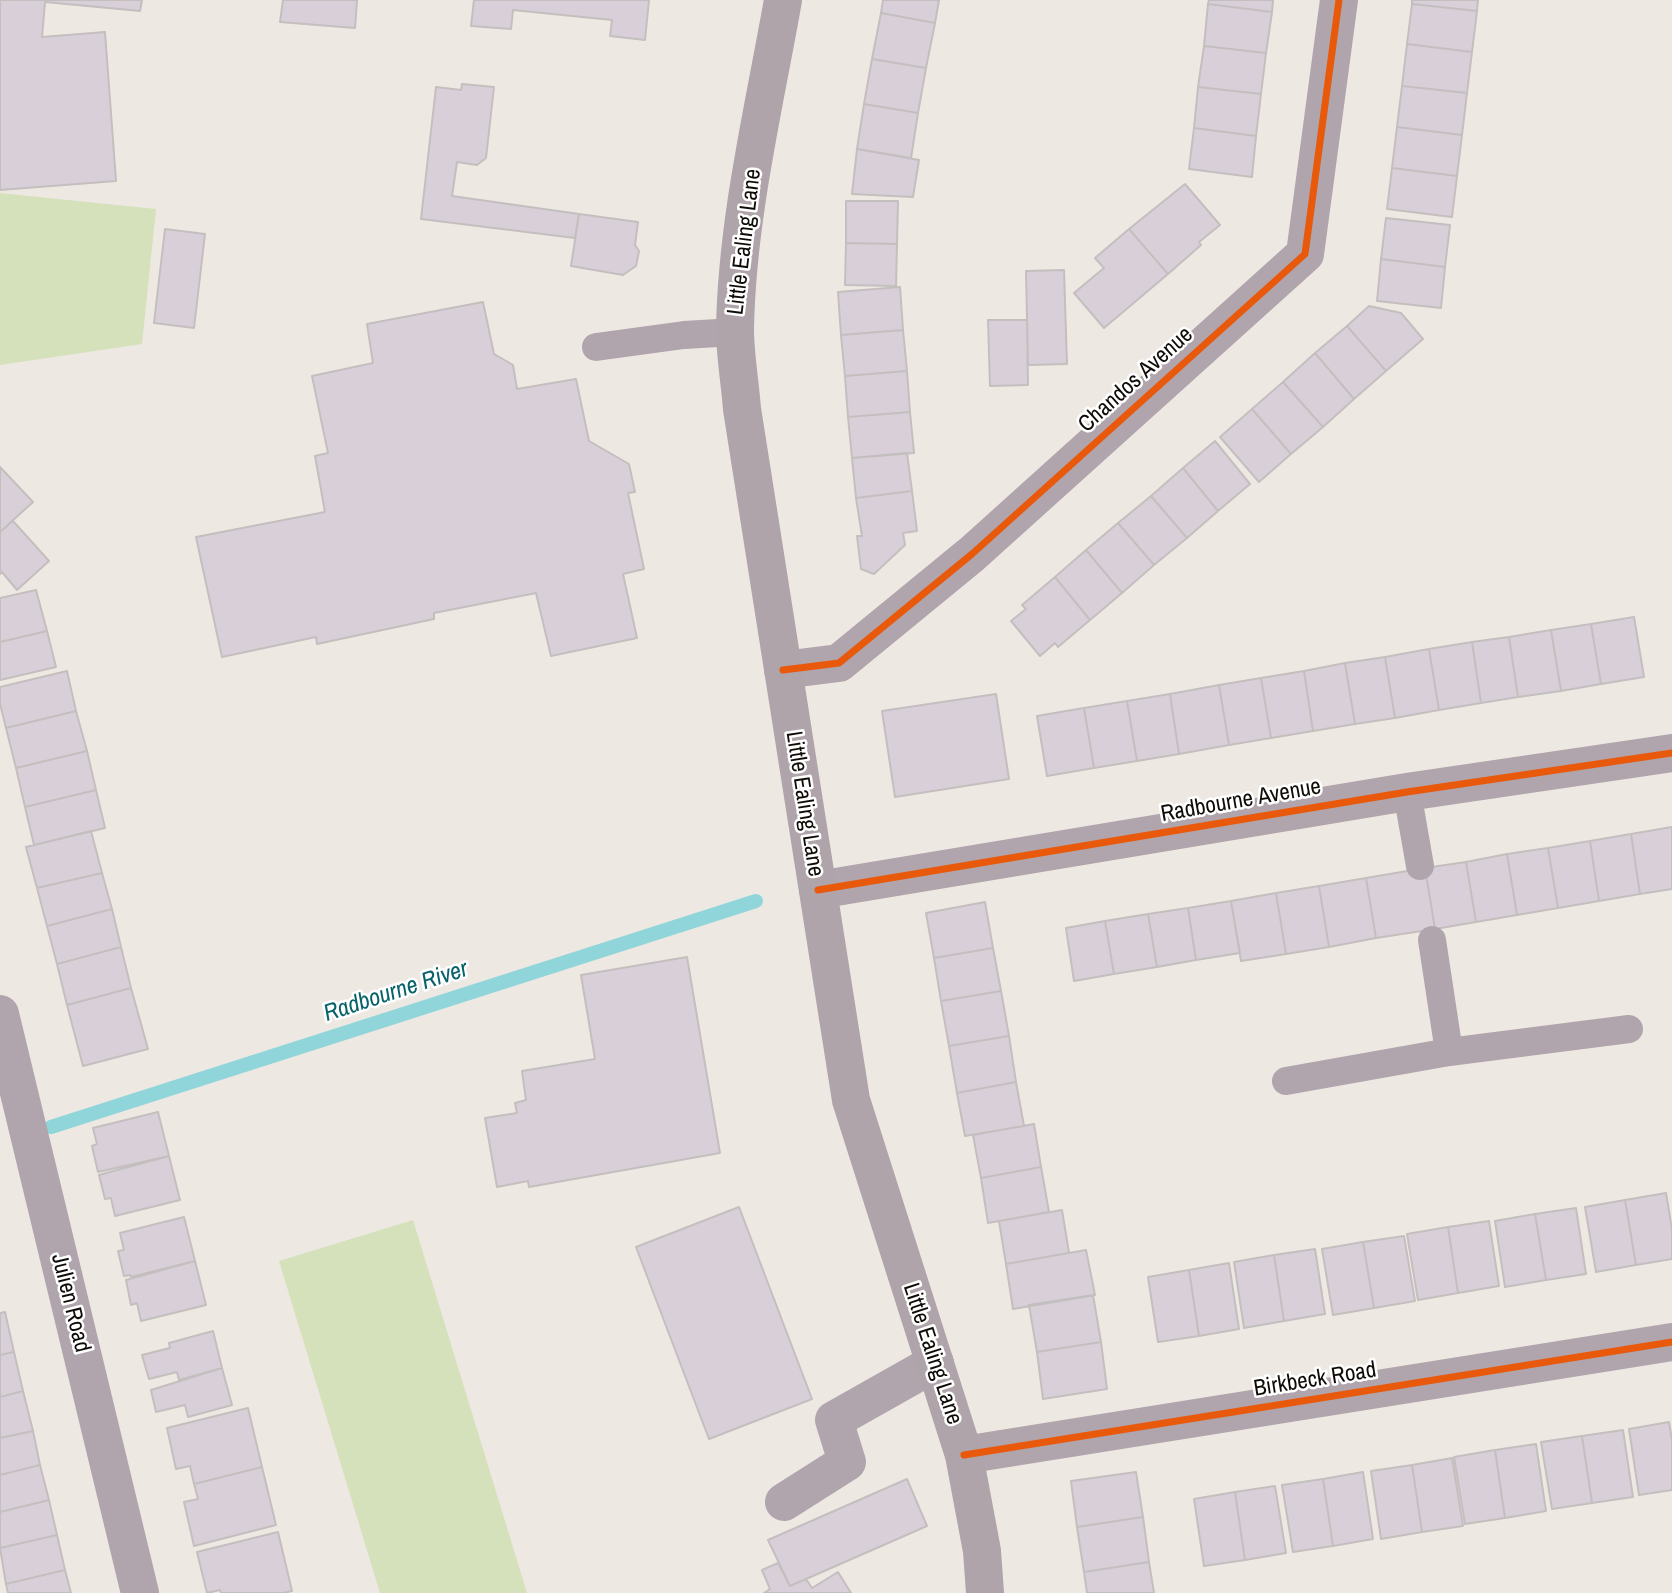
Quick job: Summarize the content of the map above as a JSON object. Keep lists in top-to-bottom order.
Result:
{
  "streets": {
    "main road": ["Little Ealing Lane"],
    "street": [
      "Chandos Avenue",
      "Radbourne Avenue",
      "Julien Road",
      "Birkbeck Road"
    ]
  },
  "crossings": [
    ["Little Ealing Lane", "Chandos Avenue"],
    ["Little Ealing Lane", "Radbourne Avenue"],
    ["Little Ealing Lane", "Birkbeck Road"]
  ],
  "water": ["Radbourne River"]
}
